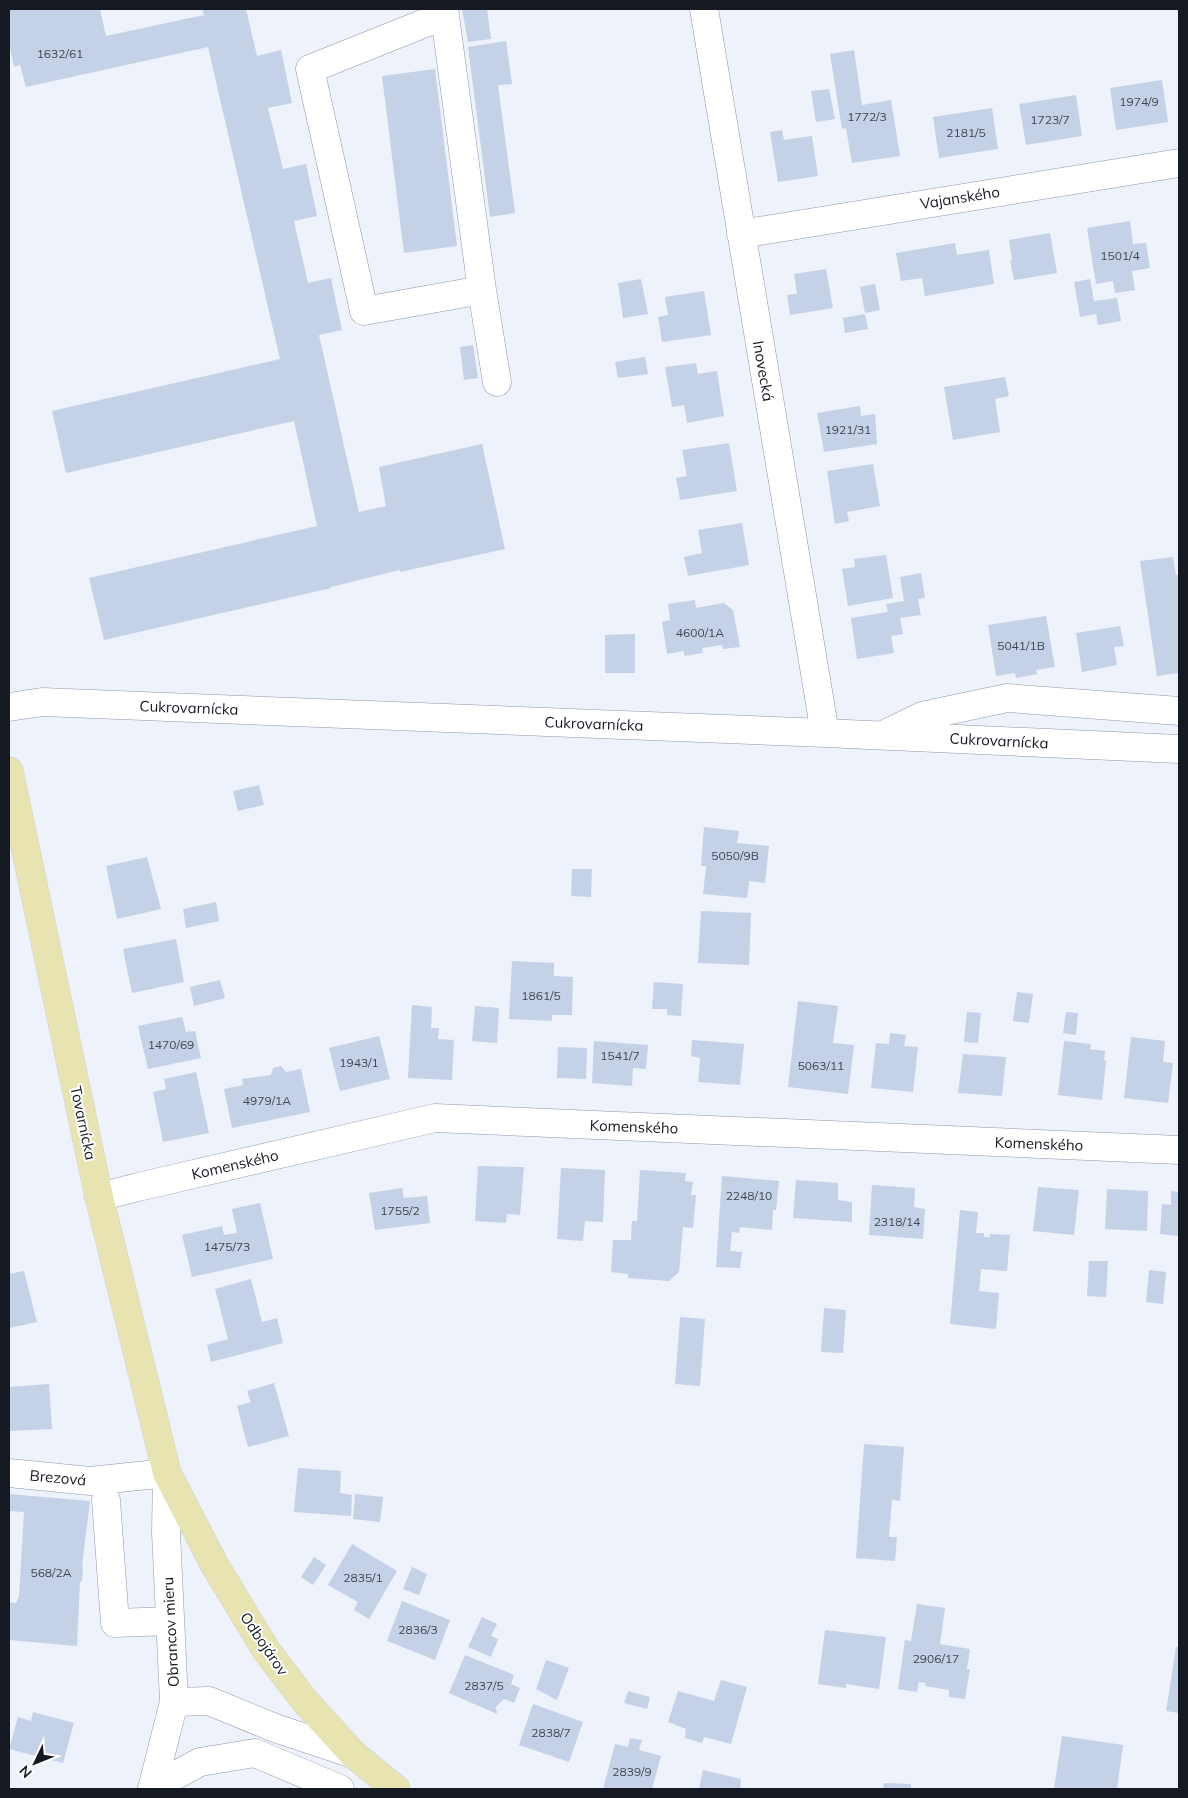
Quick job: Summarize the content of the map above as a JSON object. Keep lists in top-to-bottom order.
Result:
{
  "streets": {
    "main road": ["Tovarnícka", "Odbojárov"],
    "street": [
      "Vajanského",
      "Inovecká",
      "Cukrovarnícka",
      "Komenského",
      "Brezová",
      "Obrancov mieru"
    ]
  },
  "crossings": [
    ["Vajanského", "Inovecká"],
    ["Inovecká", "Cukrovarnícka"],
    ["Tovarnícka", "Komenského"],
    ["Tovarnícka", "Brezová"],
    ["Tovarnícka", "Obrancov mieru"],
    ["Tovarnícka", "Odbojárov"],
    ["Brezová", "Obrancov mieru"],
    ["Brezová", "Odbojárov"],
    ["Obrancov mieru", "Odbojárov"]
  ],
  "house_numbers": [
    "1632/61",
    "1974/9",
    "1772/3",
    "1723/7",
    "2181/5",
    "1501/4",
    "1921/31",
    "4600/1A",
    "5041/1B",
    "5050/9B",
    "1861/5",
    "1470/69",
    "1541/7",
    "1943/1",
    "5063/11",
    "4979/1A",
    "2248/10",
    "1755/2",
    "2318/14",
    "1475/73",
    "568/2A",
    "2835/1",
    "2836/3",
    "2906/17",
    "2837/5",
    "2838/7",
    "2839/9"
  ],
  "north": "bottom left"
}
